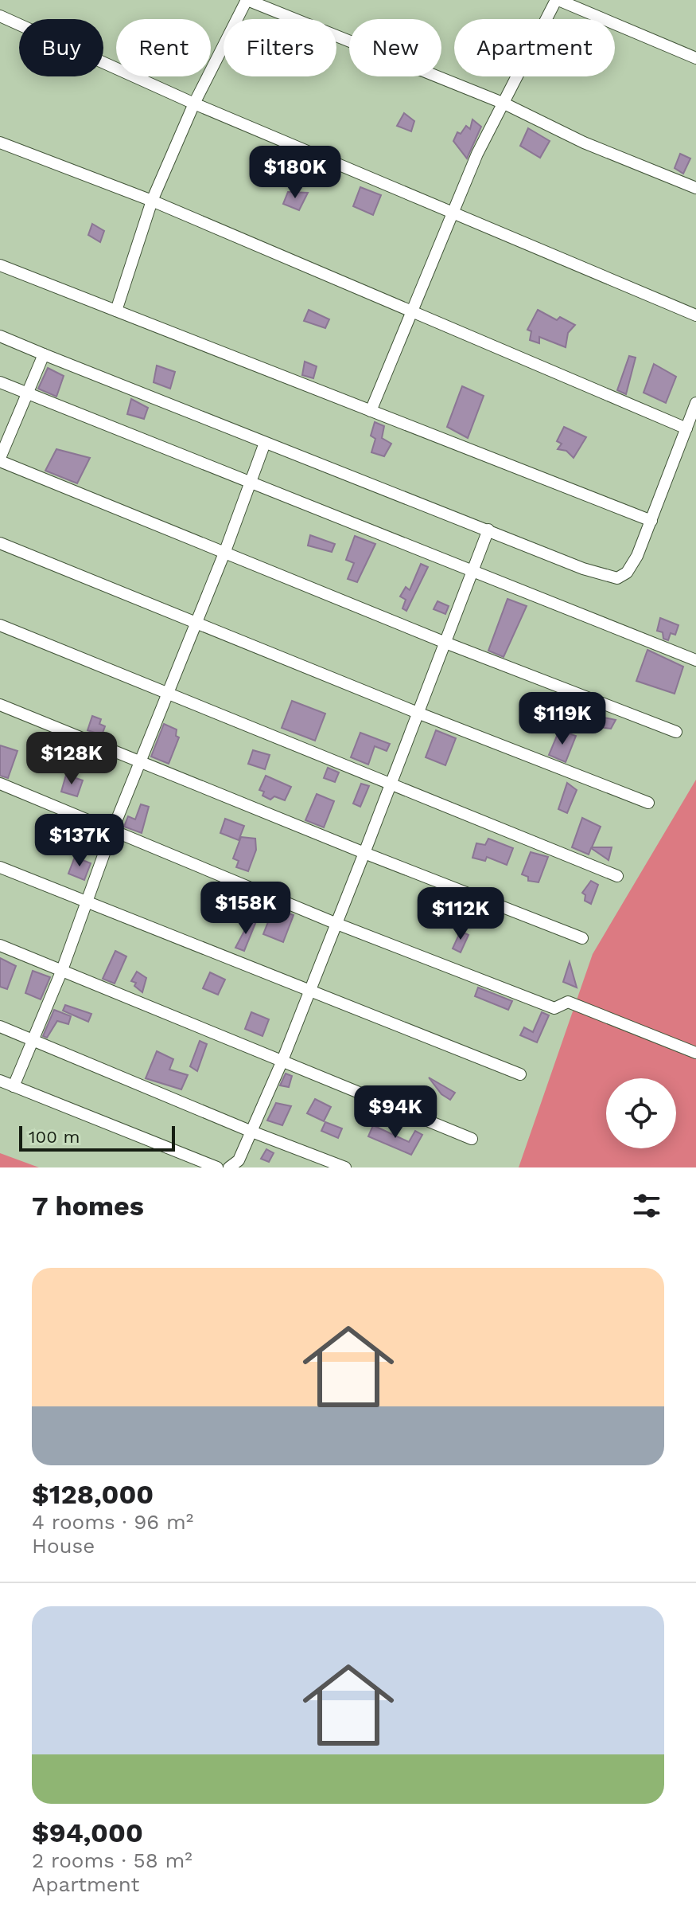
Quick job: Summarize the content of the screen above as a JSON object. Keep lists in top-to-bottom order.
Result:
{
  "scale_bar": "100 m",
  "page": {
    "chip": [
      "Buy",
      "Rent",
      "Filters",
      "New",
      "Apartment"
    ],
    "price": [
      "$180K",
      "$119K",
      "$128K",
      "$137K",
      "$158K",
      "$112K",
      "$94K"
    ],
    "scale": "100 m",
    "heading": "7 homes",
    "list": [
      {
        "name": "$128,000",
        "note": "4 rooms · 96 m² · House"
      },
      {
        "name": "$94,000",
        "note": "2 rooms · 58 m² · Apartment"
      }
    ]
  }
}
